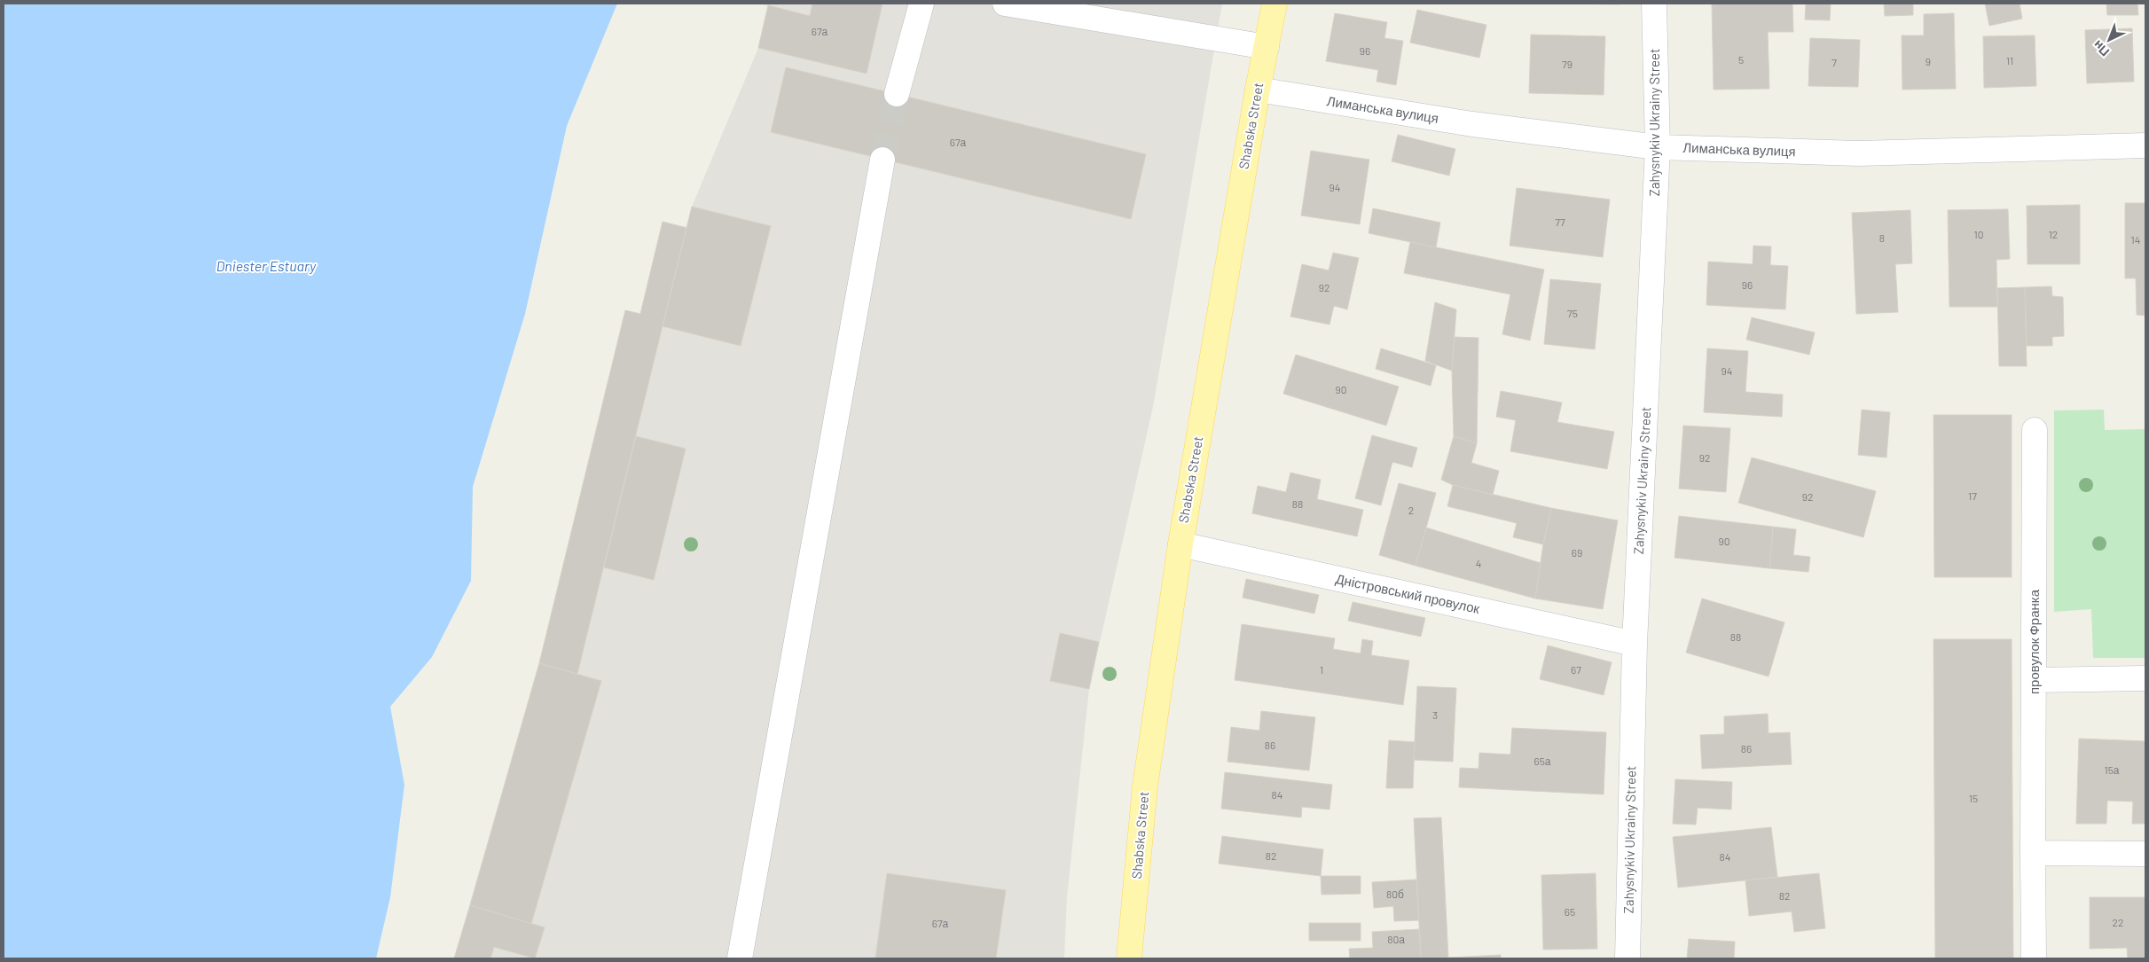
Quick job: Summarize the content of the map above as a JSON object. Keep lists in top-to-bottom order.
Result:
{
  "streets": {
    "main road": ["Shabska Street"],
    "street": [
      "Лиманська вулиця",
      "Zahysnykiv Ukrainy Street",
      "Дністровський провулок",
      "провулок Франка"
    ]
  },
  "crossings": [
    ["Лиманська вулиця", "Zahysnykiv Ukrainy Street"],
    ["Лиманська вулиця", "Shabska Street"],
    ["Zahysnykiv Ukrainy Street", "Дністровський провулок"],
    ["Shabska Street", "Дністровський провулок"]
  ],
  "water": ["Dniester Estuary"],
  "house_numbers": [
    "67а",
    "96",
    "5",
    "11",
    "9",
    "7",
    "79",
    "67а",
    "94",
    "77",
    "10",
    "12",
    "8",
    "14",
    "96",
    "92",
    "75",
    "94",
    "90",
    "92",
    "17",
    "92",
    "88",
    "2",
    "90",
    "69",
    "4",
    "88",
    "1",
    "67",
    "3",
    "86",
    "86",
    "65а",
    "15а",
    "84",
    "15",
    "82",
    "84",
    "80б",
    "82",
    "65",
    "22",
    "67а",
    "80а"
  ],
  "north": "bottom left"
}
